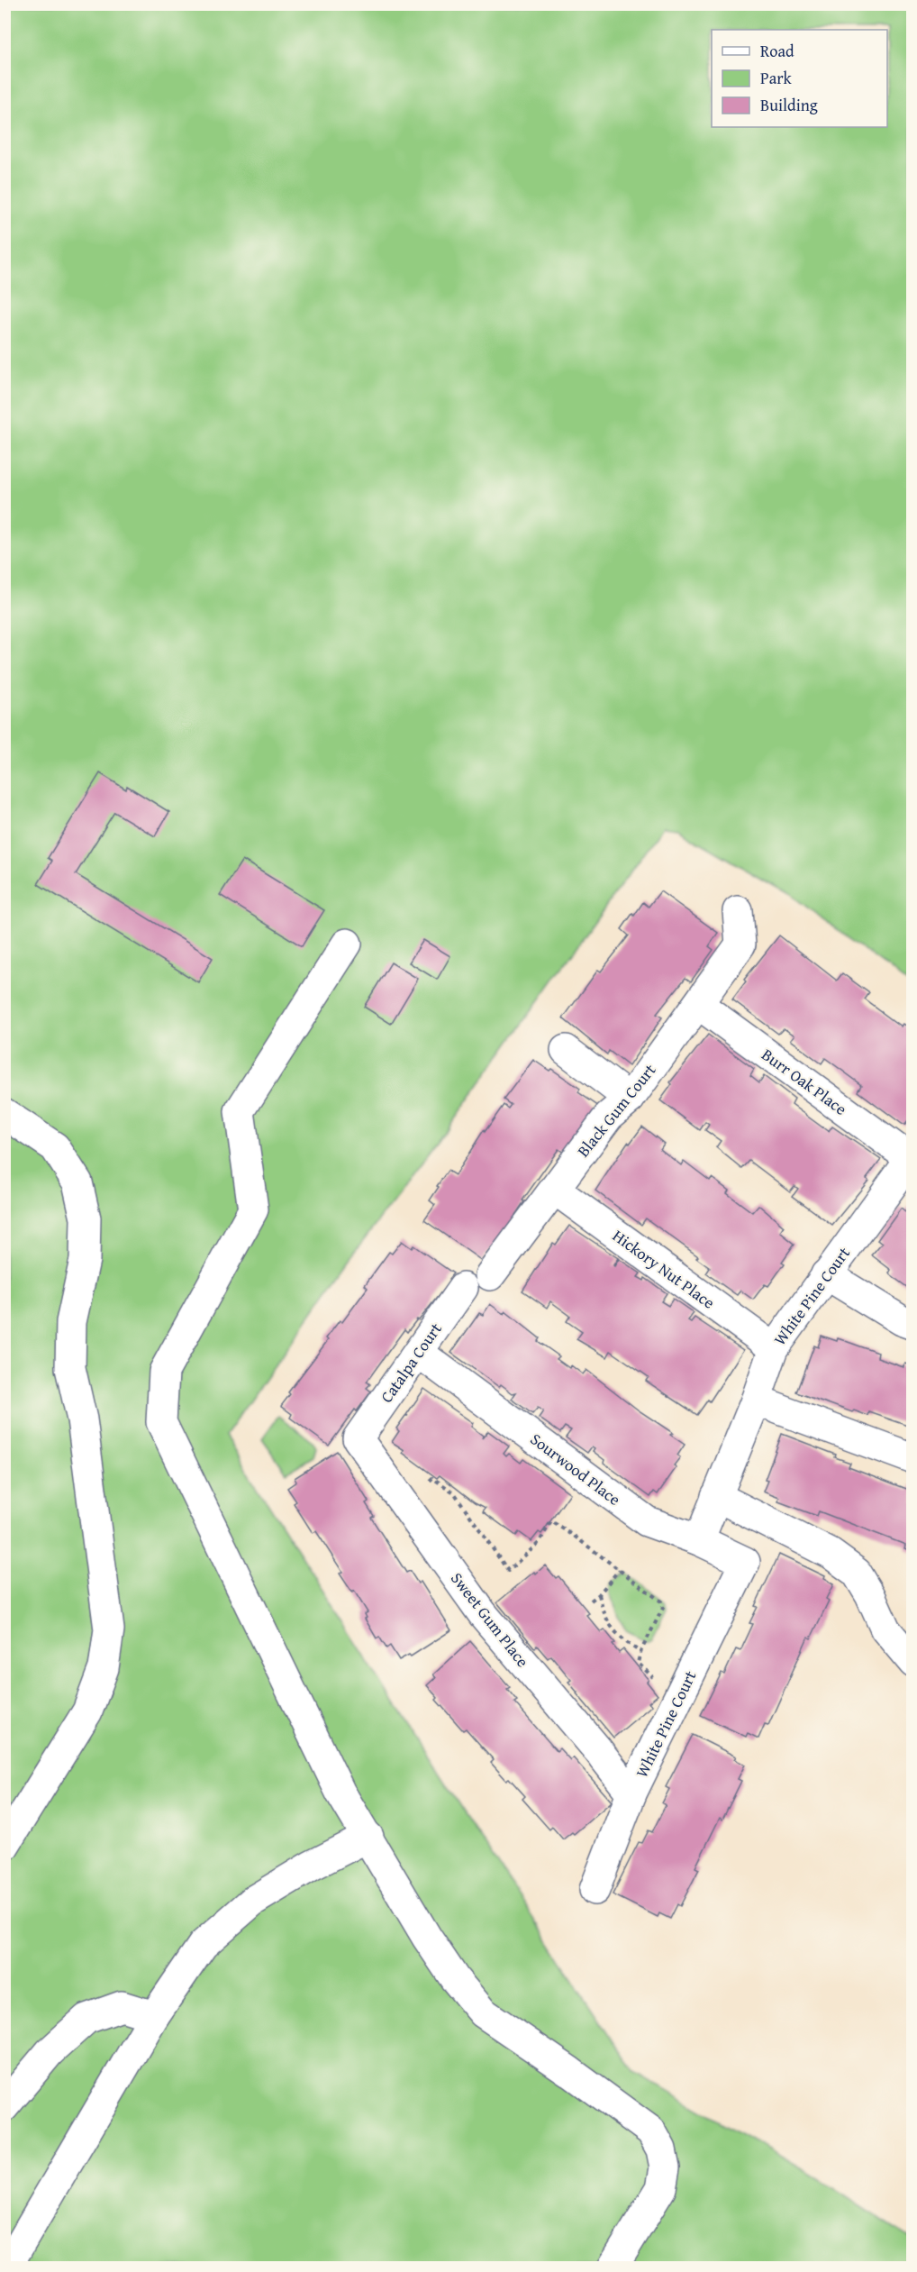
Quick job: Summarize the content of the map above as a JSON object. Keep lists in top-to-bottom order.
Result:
{
  "streets": {
    "street": [
      "Burr Oak Place",
      "Black Gum Court",
      "Hickory Nut Place",
      "White Pine Court",
      "Catalpa Court",
      "Sourwood Place",
      "Sweet Gum Place"
    ]
  },
  "crossings": [
    ["Burr Oak Place", "Black Gum Court"],
    ["Burr Oak Place", "White Pine Court"],
    ["Black Gum Court", "Hickory Nut Place"],
    ["Hickory Nut Place", "White Pine Court"],
    ["White Pine Court", "Sourwood Place"],
    ["White Pine Court", "Sweet Gum Place"],
    ["Catalpa Court", "Sourwood Place"],
    ["Catalpa Court", "Sweet Gum Place"]
  ],
  "legend": ["Road", "Park", "Building"]
}
